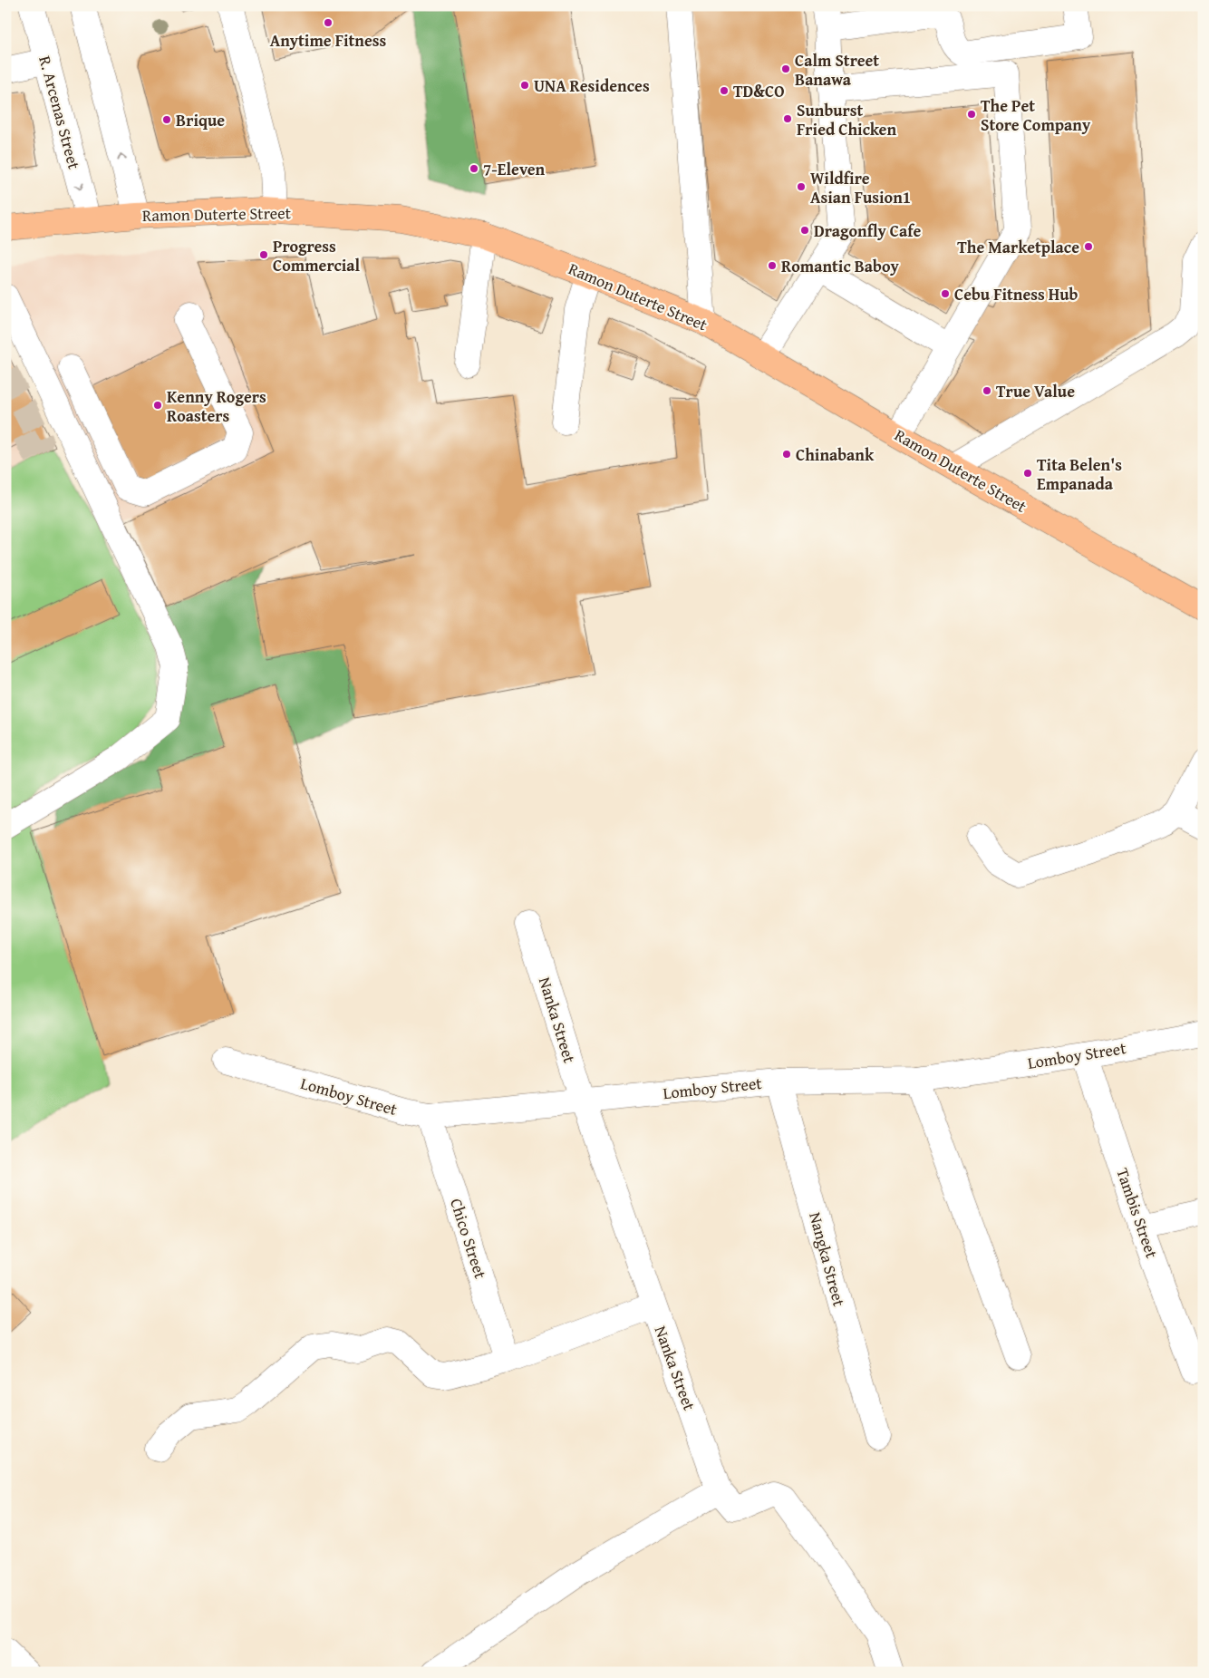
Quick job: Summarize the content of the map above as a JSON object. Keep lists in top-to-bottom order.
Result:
{
  "streets": {
    "main road": ["Ramon Duterte Street"],
    "street": [
      "R. Arcenas Street",
      "Nanka Street",
      "Lomboy Street",
      "Tambis Street",
      "Chico Street",
      "Nangka Street"
    ]
  },
  "crossings": [
    ["R. Arcenas Street", "Ramon Duterte Street"],
    ["Nanka Street", "Lomboy Street"],
    ["Lomboy Street", "Tambis Street"],
    ["Lomboy Street", "Chico Street"],
    ["Lomboy Street", "Nangka Street"]
  ],
  "places": [
    "Anytime Fitness",
    "Calm Street Banawa",
    "UNA Residences",
    "TD&CO",
    "The Pet Store Company",
    "Sunburst Fried Chicken",
    "Brique",
    "7-Eleven",
    "Wildfire Asian Fusion1",
    "Dragonfly Cafe",
    "The Marketplace",
    "Progress Commercial",
    "Romantic Baboy",
    "Cebu Fitness Hub",
    "True Value",
    "Kenny Rogers Roasters",
    "Chinabank",
    "Tita Belen's Empanada"
  ]
}
